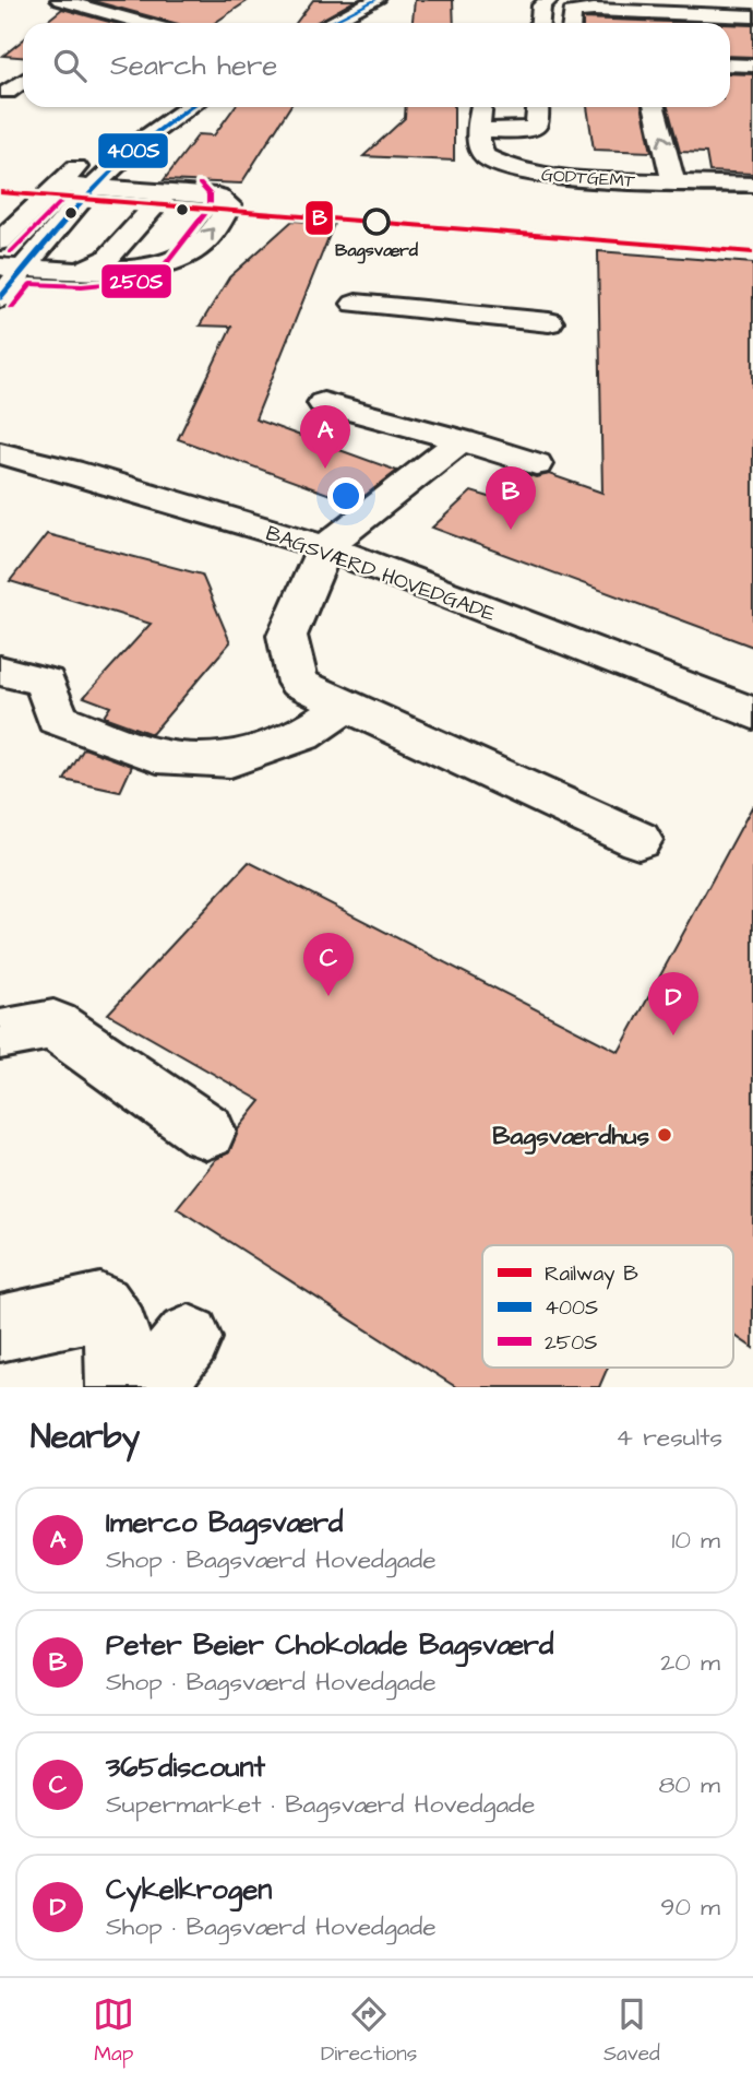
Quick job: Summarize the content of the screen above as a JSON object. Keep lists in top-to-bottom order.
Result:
{
  "streets": {
    "street": ["GODTGEMT", "BAGSVÆRD HOVEDGADE"]
  },
  "places": ["Bagsværd", "Bagsværdhus"],
  "lines": ["transit line 400S", "transit line 250S", "rail line B"],
  "legend": ["Railway B", "400S", "250S"],
  "page": {
    "search": "Search here",
    "pins": [
      "A",
      "B",
      "C",
      "D"
    ],
    "heading": ["Nearby", "4 results"],
    "list": [
      {
        "mark": "A",
        "name": "Imerco Bagsværd",
        "note": "Shop · Bagsværd Hovedgade",
        "value": "10 m"
      },
      {
        "mark": "B",
        "name": "Peter Beier Chokolade Bagsværd",
        "note": "Shop · Bagsværd Hovedgade",
        "value": "20 m"
      },
      {
        "mark": "C",
        "name": "365discount",
        "note": "Supermarket · Bagsværd Hovedgade",
        "value": "80 m"
      },
      {
        "mark": "D",
        "name": "Cykelkrogen",
        "note": "Shop · Bagsværd Hovedgade",
        "value": "90 m"
      }
    ],
    "nav": ["Map", "Directions", "Saved"]
  }
}
